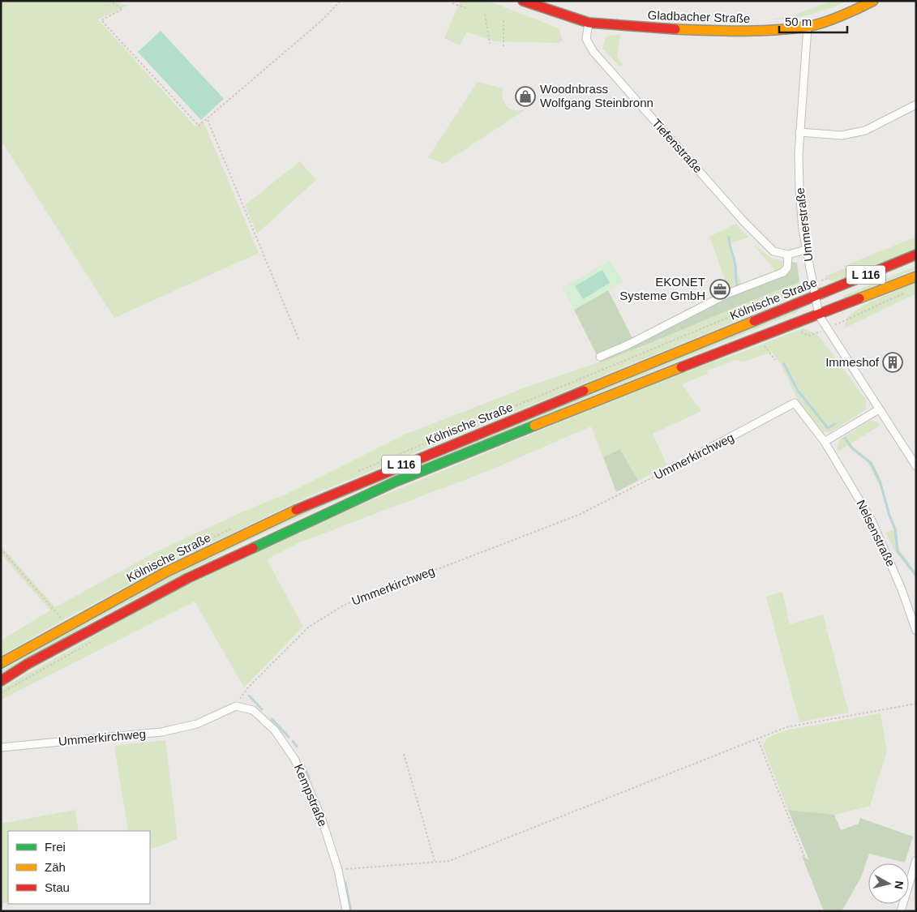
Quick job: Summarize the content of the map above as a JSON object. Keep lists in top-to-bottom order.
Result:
{
  "streets": {
    "main road": ["Gladbacher Straße", "L 116", "Kölnische Straße"],
    "street": [
      "Tiefenstraße",
      "Ummerstraße",
      "Ummerkirchweg",
      "Nelsenstraße",
      "Kempstraße"
    ]
  },
  "crossings": [
    ["Gladbacher Straße", "Tiefenstraße"],
    ["Gladbacher Straße", "Ummerstraße"],
    ["Ummerstraße", "L 116"],
    ["Ummerstraße", "Kölnische Straße"],
    ["Ummerkirchweg", "Nelsenstraße"],
    ["Ummerkirchweg", "Kempstraße"]
  ],
  "places": {
    "shop": ["Woodnbrass Wolfgang Steinbronn"],
    "office": ["EKONET Systeme GmbH"],
    "building": ["Immeshof"]
  },
  "legend": ["Frei", "Zäh", "Stau"],
  "scale_bar": "50 m",
  "north": "right"
}
